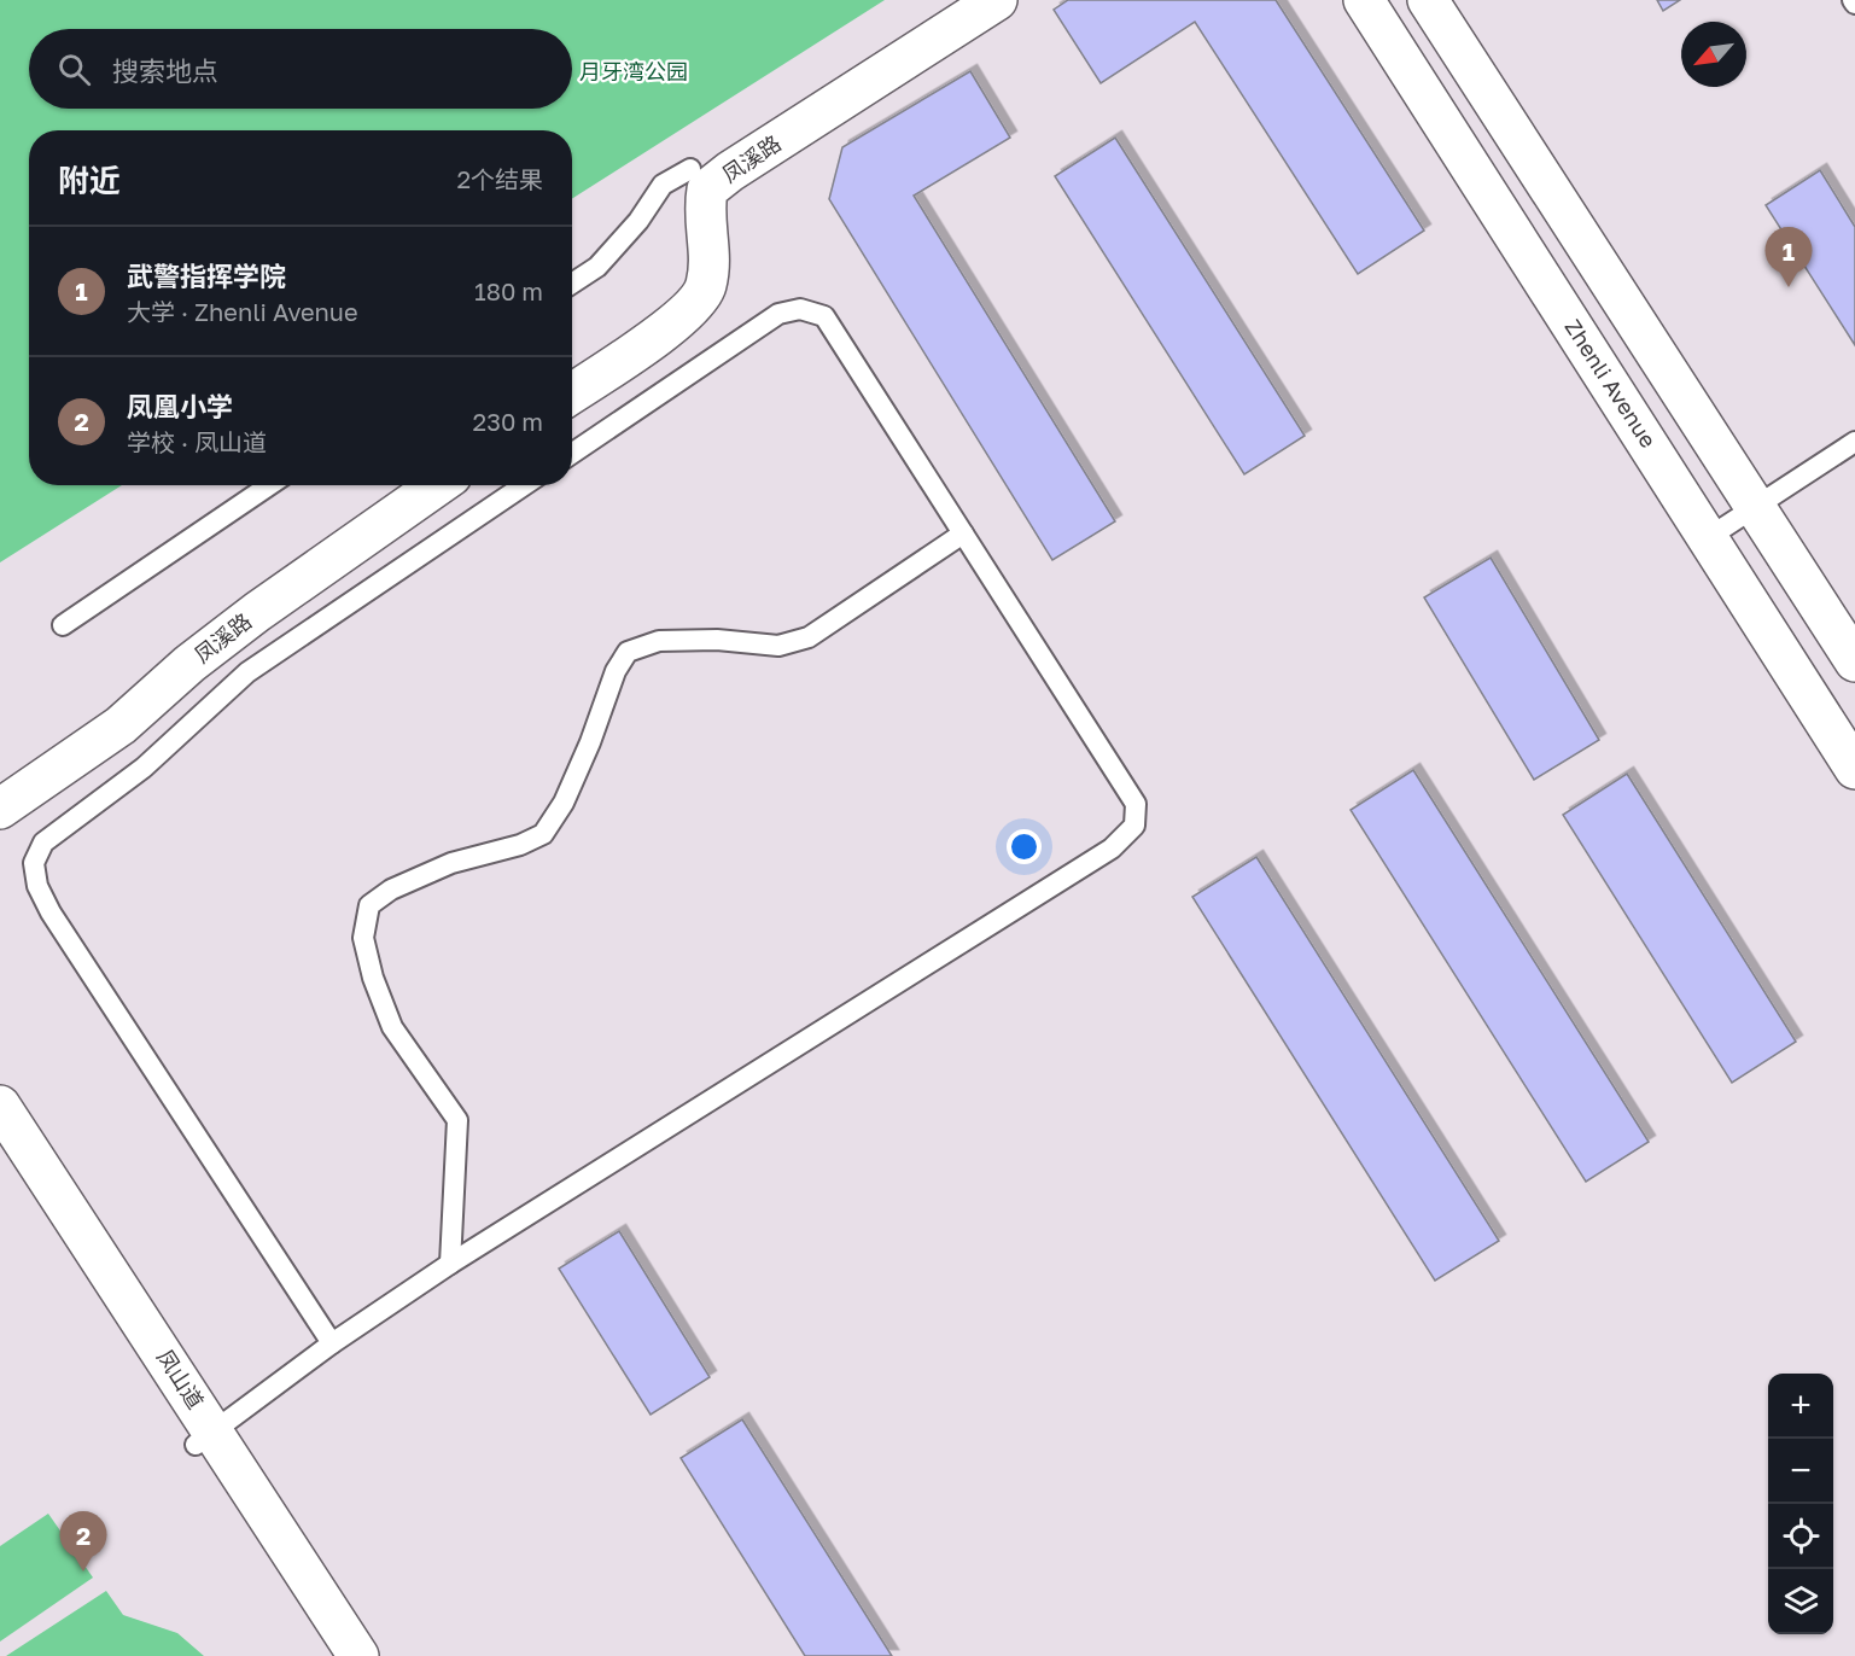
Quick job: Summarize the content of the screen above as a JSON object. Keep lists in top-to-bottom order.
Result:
{
  "streets": {
    "street": ["凤溪路", "Zhenli Avenue", "凤山道"]
  },
  "parks": ["月牙湾公园"],
  "north": "bottom left",
  "page": {
    "search": "搜索地点",
    "heading": ["附近", "2个结果"],
    "list": [
      {
        "mark": "1",
        "name": "武警指挥学院",
        "note": "大学 · Zhenli Avenue",
        "value": "180 m"
      },
      {
        "mark": "2",
        "name": "凤凰小学",
        "note": "学校 · 凤山道",
        "value": "230 m"
      }
    ],
    "pins": ["1", "2"],
    "map_buttons": ["+", "−"]
  }
}
